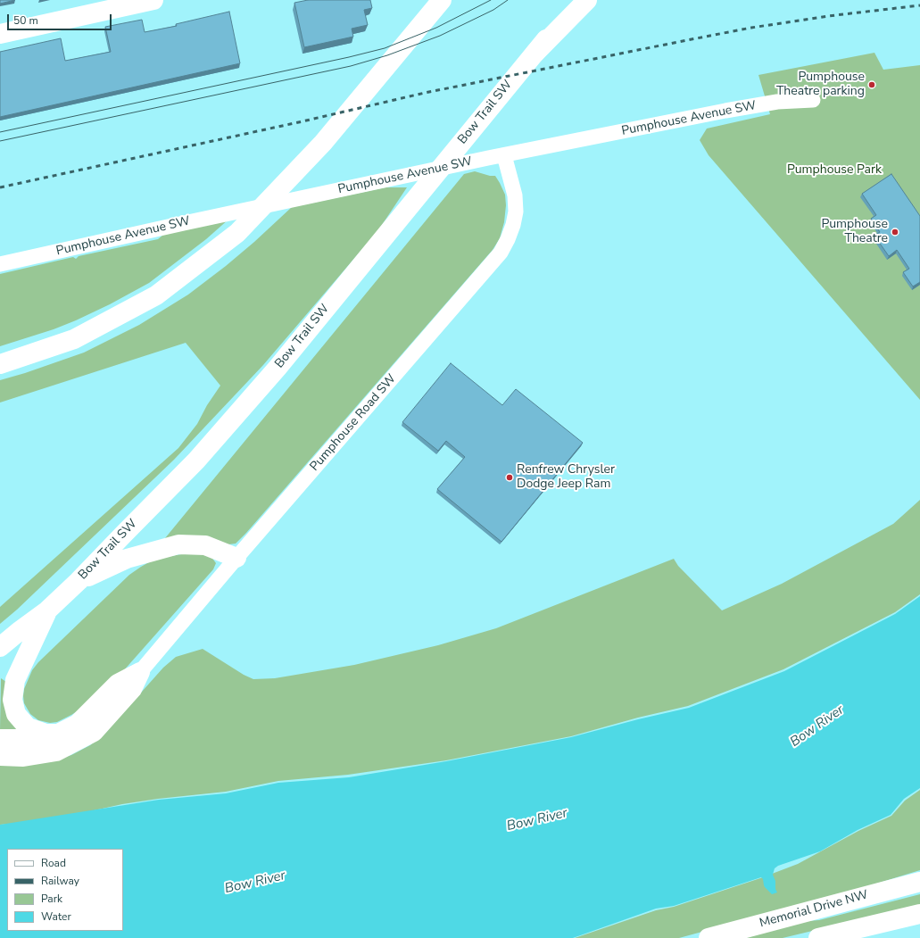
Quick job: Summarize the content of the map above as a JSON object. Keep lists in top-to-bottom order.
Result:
{
  "streets": {
    "main road": ["Bow Trail SW", "Memorial Drive NW"],
    "street": ["Pumphouse Avenue SW", "Pumphouse Road SW"]
  },
  "crossings": [
    ["Pumphouse Avenue SW", "Pumphouse Road SW"]
  ],
  "water": ["Bow River"],
  "parks": ["Pumphouse Park"],
  "places": ["Pumphouse Theatre parking", "Pumphouse Theatre", "Renfrew Chrysler Dodge Jeep Ram"],
  "legend": [
    "Road",
    "Railway",
    "Park",
    "Water"
  ],
  "scale_bar": "50 m"
}
